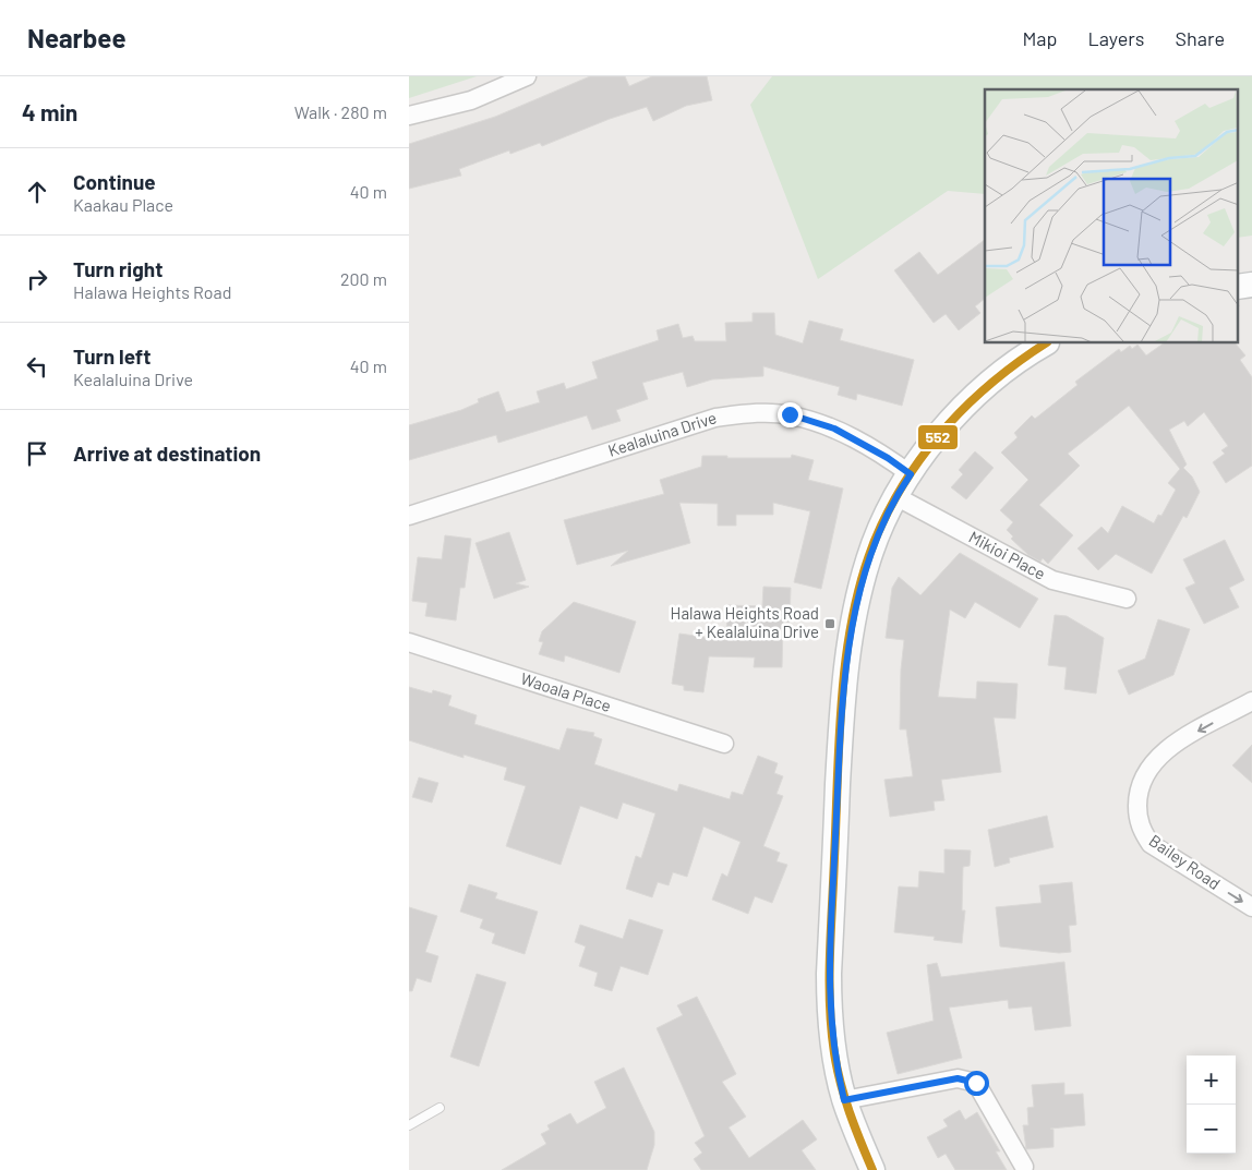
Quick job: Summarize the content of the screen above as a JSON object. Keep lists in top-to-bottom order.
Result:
{
  "streets": {
    "street": [
      "Kealaluina Drive",
      "Mikioi Place",
      "Waoala Place",
      "Bailey Road"
    ]
  },
  "places": {
    "transit": ["Halawa Heights Road + Kealaluina Drive"]
  },
  "lines": ["transit line 552"],
  "page": {
    "header": "Nearbee",
    "nav": ["Map", "Layers", "Share"],
    "heading": ["4 min", "Walk · 280 m"],
    "list": [
      ["Continue", "Kaakau Place", "40 m"],
      ["Turn right", "Halawa Heights Road", "200 m"],
      ["Turn left", "Kealaluina Drive", "40 m"],
      "Arrive at destination"
    ],
    "map_buttons": ["+", "−"]
  }
}
